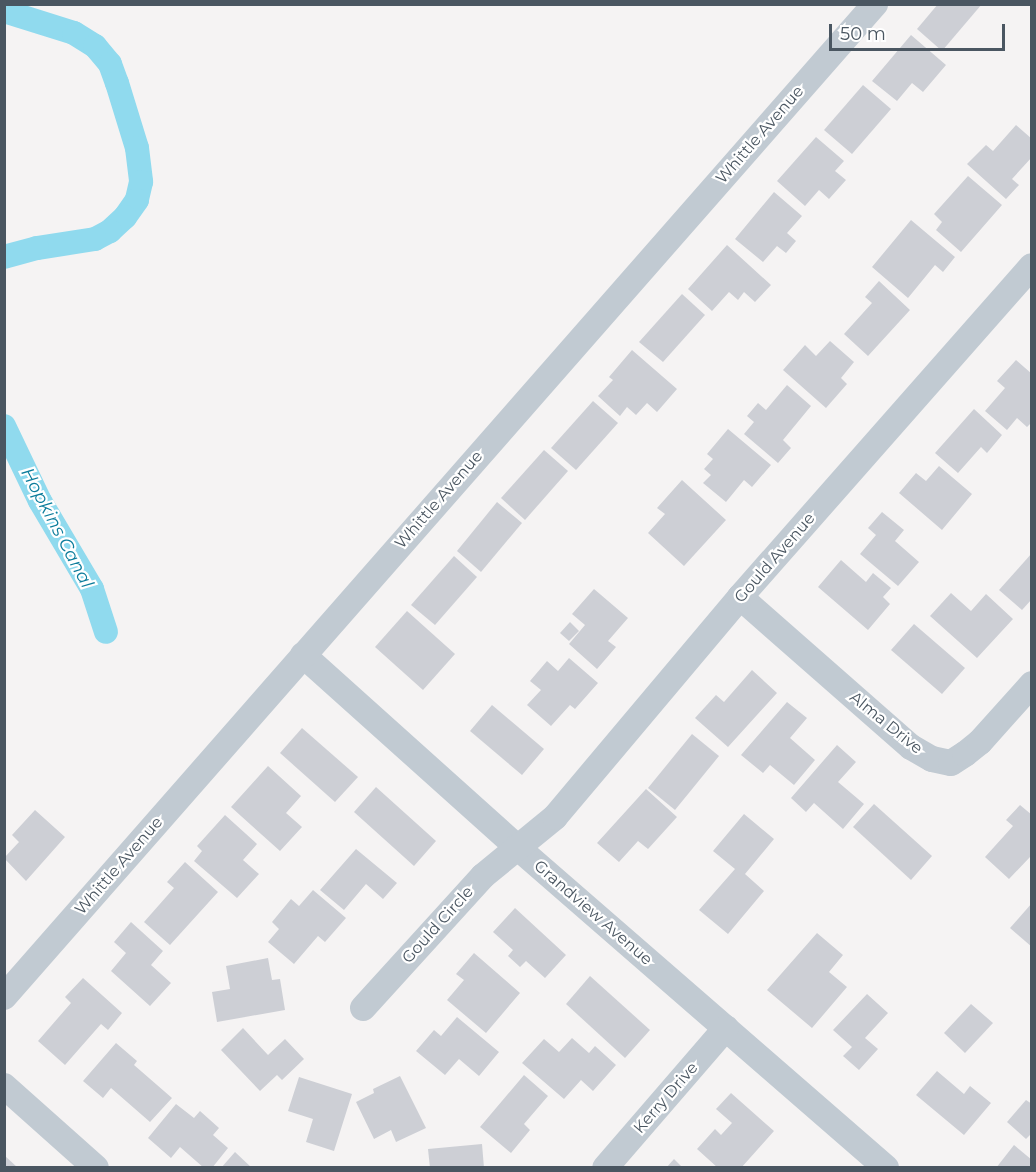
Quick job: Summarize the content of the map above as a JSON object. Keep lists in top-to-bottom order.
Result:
{
  "streets": {
    "street": [
      "Whittle Avenue",
      "Gould Avenue",
      "Alma Drive",
      "Grandview Avenue",
      "Gould Circle",
      "Kerry Drive"
    ]
  },
  "crossings": [
    ["Whittle Avenue", "Grandview Avenue"],
    ["Gould Avenue", "Alma Drive"],
    ["Gould Avenue", "Grandview Avenue"],
    ["Gould Avenue", "Gould Circle"],
    ["Grandview Avenue", "Gould Circle"],
    ["Grandview Avenue", "Kerry Drive"]
  ],
  "water": ["Hopkins Canal"],
  "scale_bar": "50 m"
}
